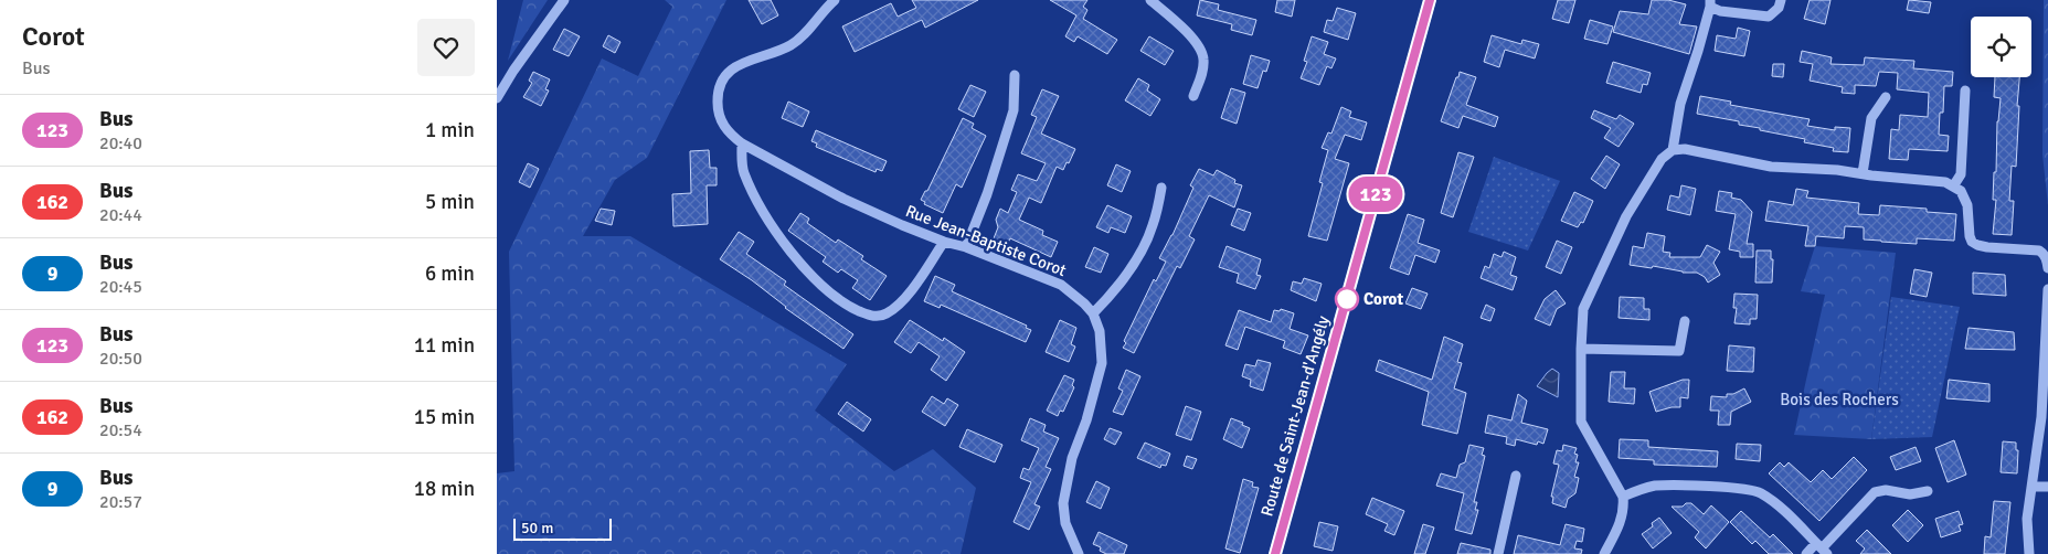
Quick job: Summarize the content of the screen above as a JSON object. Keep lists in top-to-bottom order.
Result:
{
  "streets": {
    "main road": ["Route de Saint-Jean-d'Angély"],
    "street": ["Rue Jean-Baptiste Corot"]
  },
  "parks": ["Bois des Rochers"],
  "places": ["Corot"],
  "lines": ["bus line 123"],
  "scale_bar": "50 m",
  "page": {
    "heading": ["Corot", "Bus"],
    "on_map": "123",
    "list": [
      {
        "mark": "123",
        "name": "Bus",
        "note": "20:40",
        "value": "1 min"
      },
      {
        "mark": "162",
        "name": "Bus",
        "note": "20:44",
        "value": "5 min"
      },
      {
        "mark": "9",
        "name": "Bus",
        "note": "20:45",
        "value": "6 min"
      },
      {
        "mark": "123",
        "name": "Bus",
        "note": "20:50",
        "value": "11 min"
      },
      {
        "mark": "162",
        "name": "Bus",
        "note": "20:54",
        "value": "15 min"
      },
      {
        "mark": "9",
        "name": "Bus",
        "note": "20:57",
        "value": "18 min"
      }
    ],
    "scale": "50 m"
  }
}
